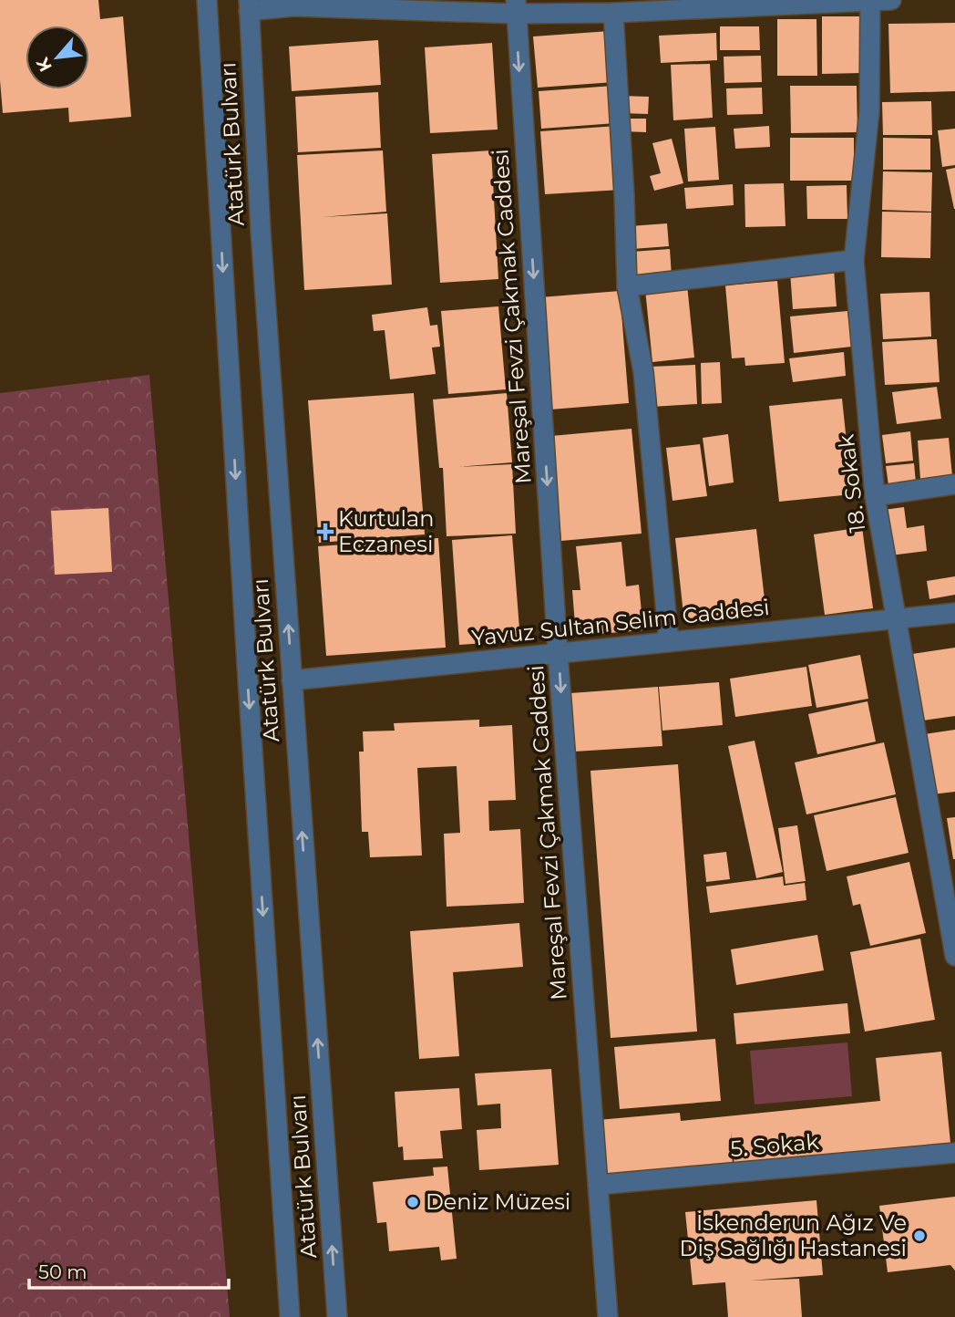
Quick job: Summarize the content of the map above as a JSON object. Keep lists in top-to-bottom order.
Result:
{
  "streets": {
    "street": [
      "Atatürk Bulvarı",
      "Mareşal Fevzi Çakmak Caddesi",
      "18. Sokak",
      "Yavuz Sultan Selim Caddesi",
      "5. Sokak"
    ]
  },
  "crossings": [
    ["Atatürk Bulvarı", "Yavuz Sultan Selim Caddesi"],
    ["Mareşal Fevzi Çakmak Caddesi", "Yavuz Sultan Selim Caddesi"],
    ["Mareşal Fevzi Çakmak Caddesi", "5. Sokak"],
    ["18. Sokak", "Yavuz Sultan Selim Caddesi"]
  ],
  "places": {
    "health": ["Kurtulan Eczanesi"],
    "other": ["Deniz Müzesi", "İskenderun Ağız Ve Diş Sağlığı Hastanesi"]
  },
  "scale_bar": "50 m",
  "north": "bottom left"
}
